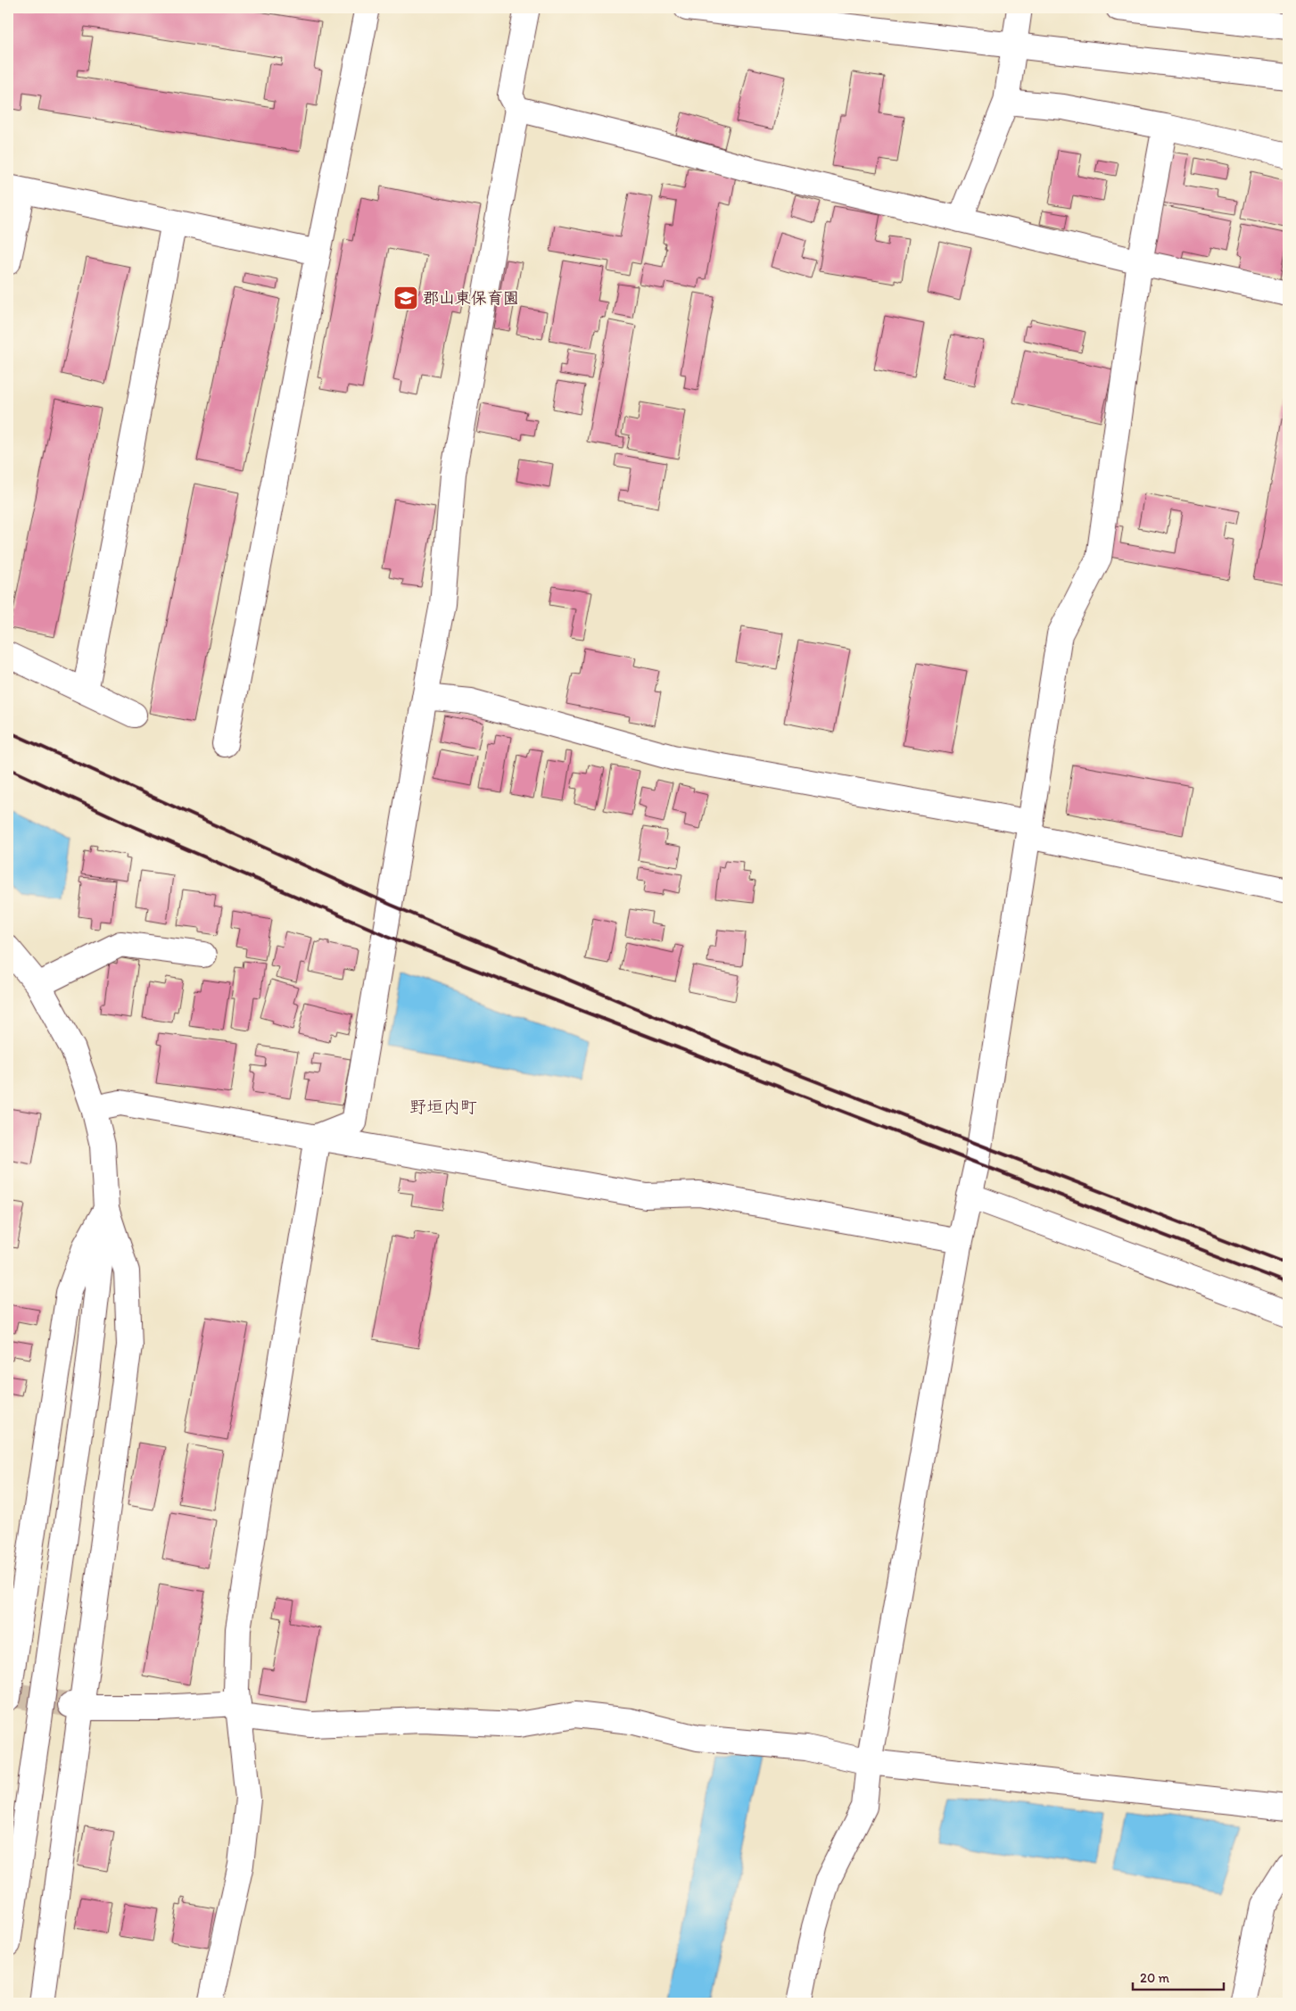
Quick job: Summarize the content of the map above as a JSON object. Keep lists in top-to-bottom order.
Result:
{
  "districts": ["野垣内町"],
  "places": {
    "school or university": ["郡山東保育園"]
  },
  "scale_bar": "20 m"
}
